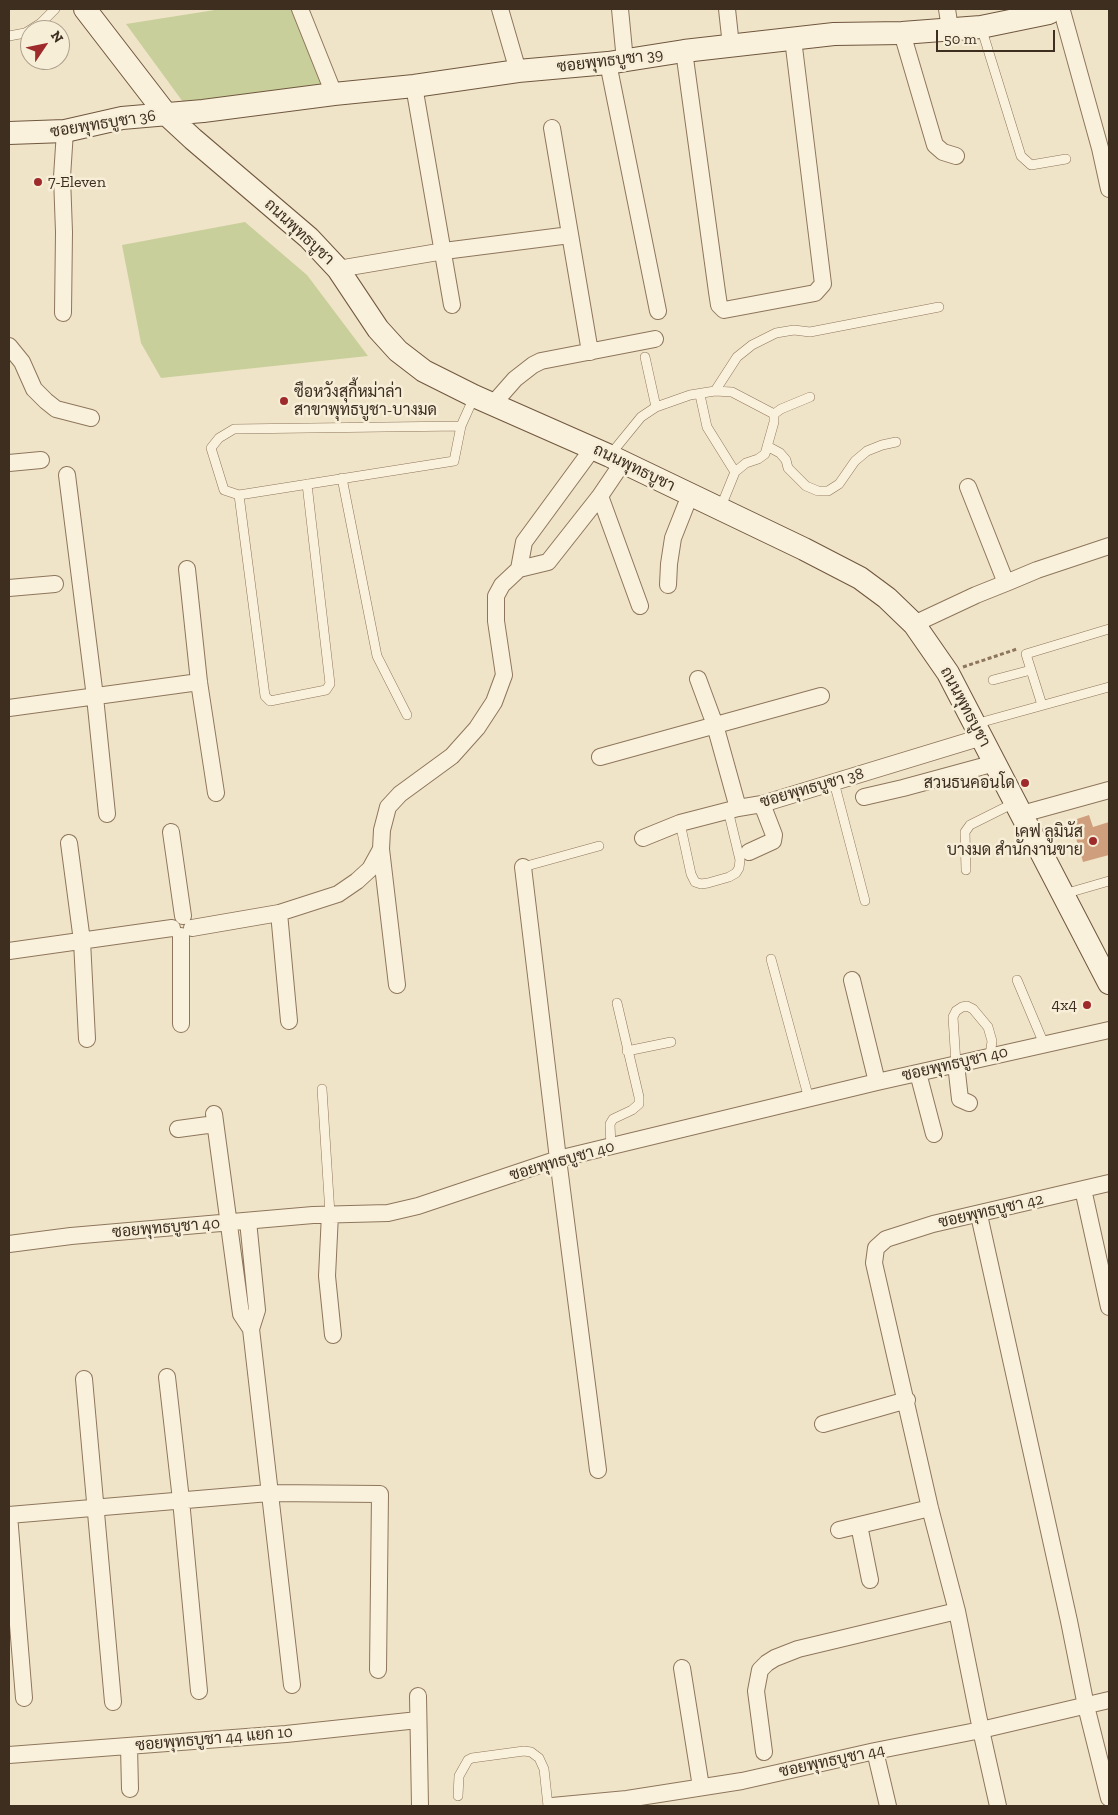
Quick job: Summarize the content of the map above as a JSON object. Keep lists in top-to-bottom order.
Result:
{
  "streets": {
    "main road": ["ซอยพุทธบูชา 39", "ซอยพุทธบูชา 36", "ถนนพุทธบูชา"],
    "street": [
      "ซอยพุทธบูชา 38",
      "ซอยพุทธบูชา 40",
      "ซอยพุทธบูชา 42",
      "ซอยพุทธบูชา 44 แยก 10",
      "ซอยพุทธบูชา 44"
    ]
  },
  "crossings": [
    ["ซอยพุทธบูชา 39", "ซอยพุทธบูชา 36"],
    ["ซอยพุทธบูชา 39", "ถนนพุทธบูชา"],
    ["ซอยพุทธบูชา 36", "ถนนพุทธบูชา"],
    ["ถนนพุทธบูชา", "ซอยพุทธบูชา 38"]
  ],
  "places": [
    "7-Eleven",
    "ซือหวังสุกี้หม่าล่า สาขาพุทธบูชา-บางมด",
    "สวนธนคอนโด",
    "เคฟ ลูมินัส บางมด สำนักงานขาย",
    "4x4"
  ],
  "scale_bar": "50 m",
  "north": "top right"
}
